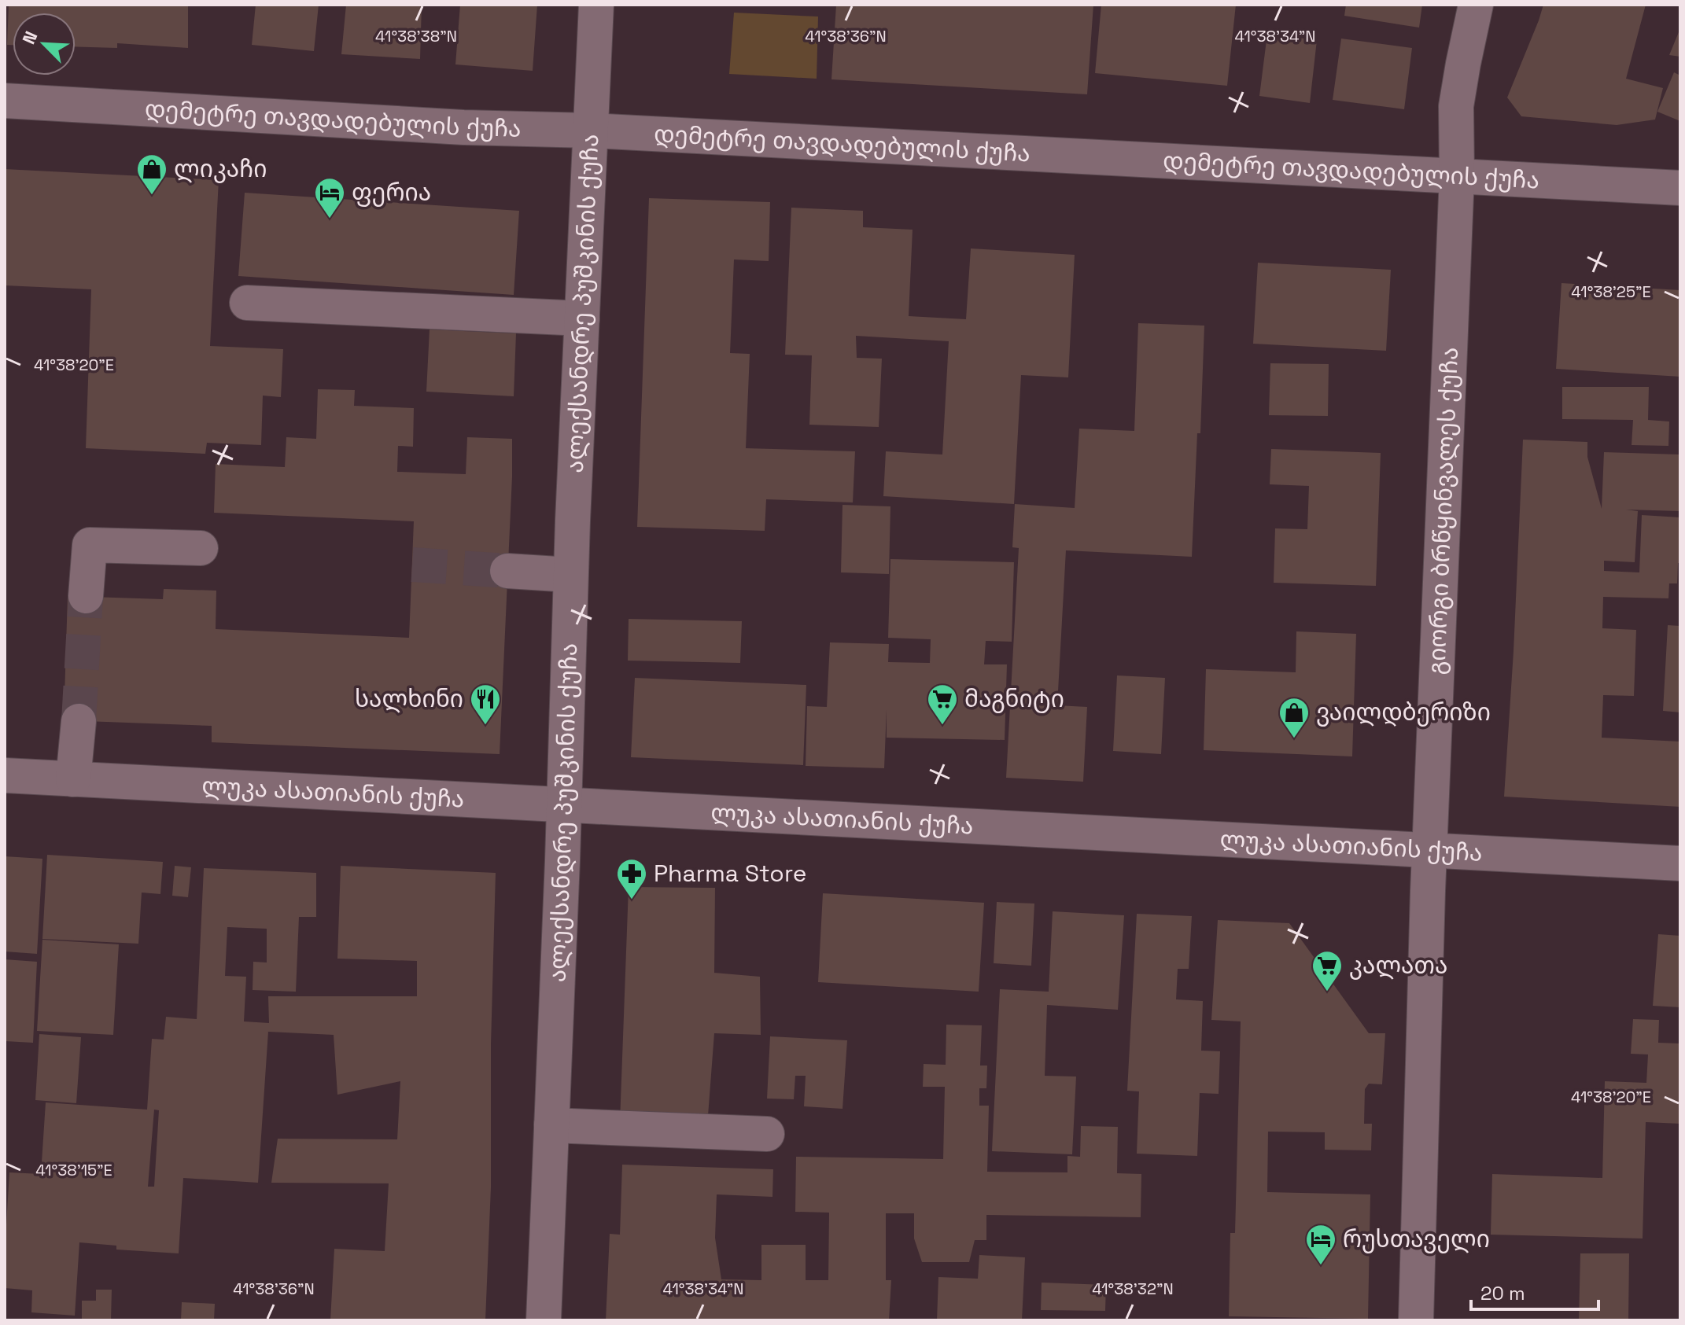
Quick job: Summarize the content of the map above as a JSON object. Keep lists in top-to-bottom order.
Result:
{
  "streets": {
    "street": [
      "დემეტრე თავდადებულის ქუჩა",
      "ალექსანდრე პუშკინის ქუჩა",
      "გიორგი ბრწყინვალეს ქუჩა",
      "ლუკა ასათიანის ქუჩა"
    ]
  },
  "crossings": [
    ["დემეტრე თავდადებულის ქუჩა", "ალექსანდრე პუშკინის ქუჩა"],
    ["დემეტრე თავდადებულის ქუჩა", "გიორგი ბრწყინვალეს ქუჩა"],
    ["ალექსანდრე პუშკინის ქუჩა", "ლუკა ასათიანის ქუჩა"],
    ["გიორგი ბრწყინვალეს ქუჩა", "ლუკა ასათიანის ქუჩა"]
  ],
  "places": {
    "shop": ["ლიკაჩი", "ვაილდბერიზი"],
    "hotel": ["ფერია", "რუსთაველი"],
    "restaurant": ["სალხინი"],
    "supermarket": ["მაგნიტი", "კალათა"],
    "pharmacy": ["Pharma Store"]
  },
  "scale_bar": "20 m",
  "north": "top left",
  "coordinates": [
    "41°38'36\"N",
    "41°38'34\"N",
    "41°38'38\"N",
    "41°38'25\"E",
    "41°38'20\"E",
    "41°38'15\"E",
    "41°38'32\"N"
  ]
}
